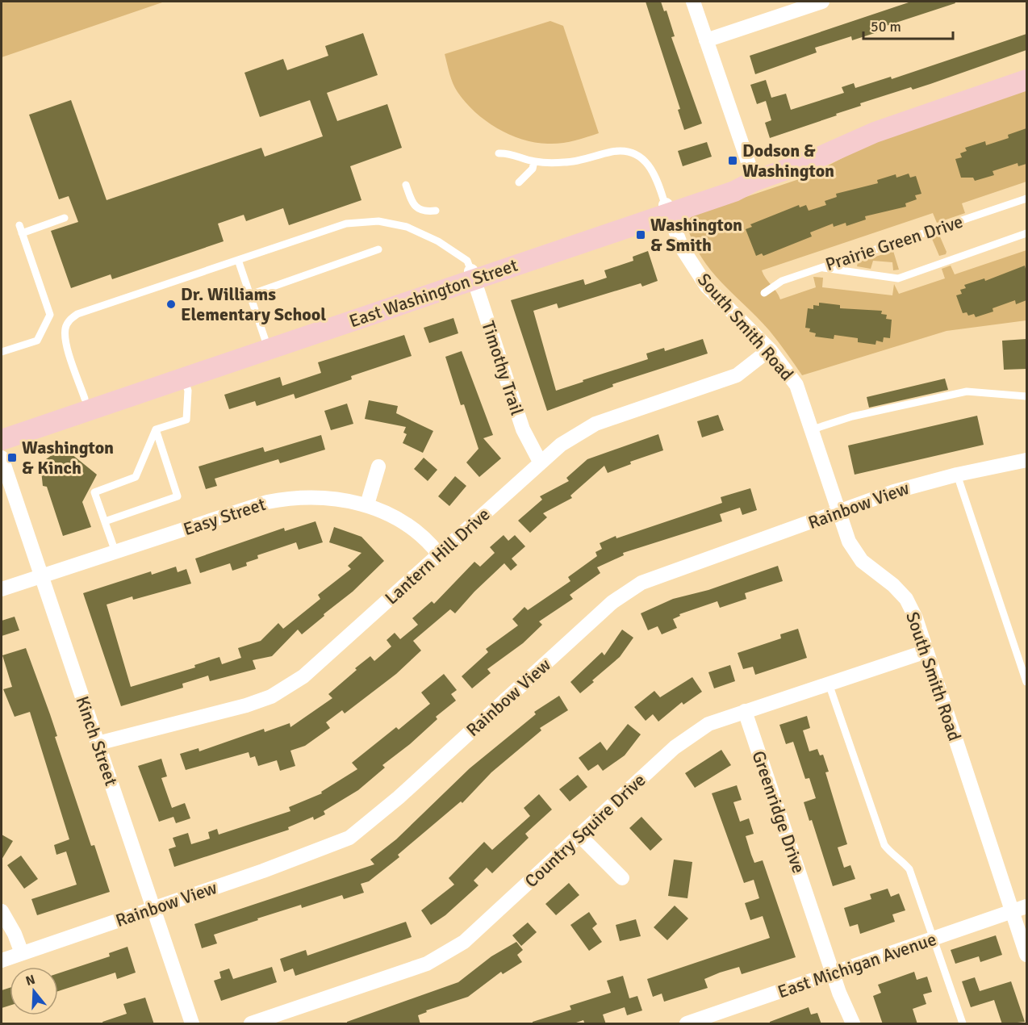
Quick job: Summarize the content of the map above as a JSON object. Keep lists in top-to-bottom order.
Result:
{
  "streets": {
    "main road": ["East Washington Street"],
    "street": [
      "South Smith Road",
      "Timothy Trail",
      "Rainbow View",
      "Easy Street",
      "Lantern Hill Drive",
      "Kinch Street",
      "Greenridge Drive",
      "Country Squire Drive",
      "East Michigan Avenue"
    ],
    "lane": ["Prairie Green Drive"]
  },
  "crossings": [
    ["East Washington Street", "South Smith Road"],
    ["East Washington Street", "Timothy Trail"],
    ["South Smith Road", "Rainbow View"],
    ["South Smith Road", "Lantern Hill Drive"],
    ["South Smith Road", "Country Squire Drive"],
    ["South Smith Road", "East Michigan Avenue"],
    ["Timothy Trail", "Lantern Hill Drive"],
    ["Rainbow View", "Kinch Street"],
    ["Easy Street", "Lantern Hill Drive"],
    ["Easy Street", "Kinch Street"],
    ["Lantern Hill Drive", "Kinch Street"],
    ["Greenridge Drive", "Country Squire Drive"],
    ["Greenridge Drive", "East Michigan Avenue"]
  ],
  "places": {
    "transit": ["Dodson & Washington", "Washington & Smith", "Washington & Kinch"],
    "other": ["Dr. Williams Elementary School"]
  },
  "scale_bar": "50 m",
  "north": "top"
}
